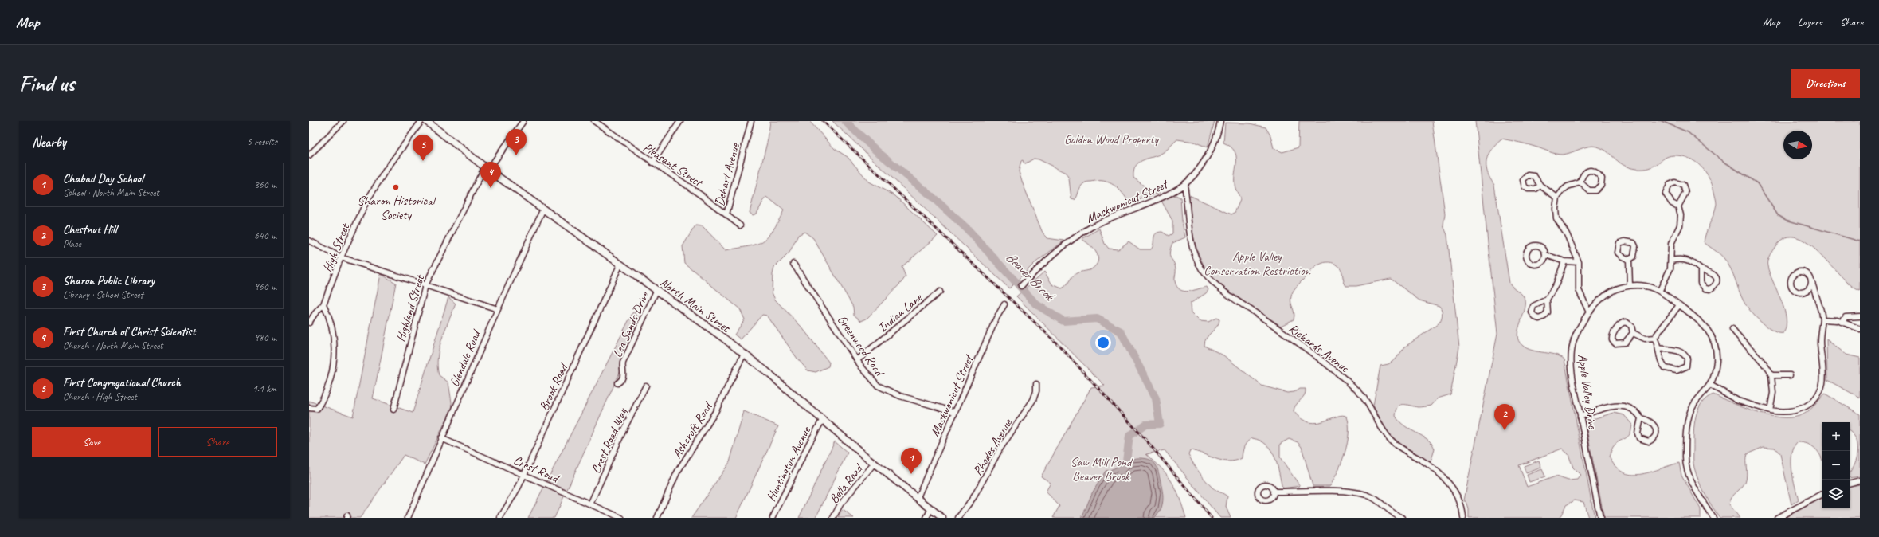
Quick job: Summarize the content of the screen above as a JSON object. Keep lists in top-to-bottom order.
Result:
{
  "streets": {
    "main road": ["North Main Street"],
    "street": [
      "Pleasant Street",
      "Dehart Avenue",
      "Maskwonicut Street",
      "High Street",
      "Highland Street",
      "Indian Lane",
      "Lea Sands Drive",
      "Greenwood Road",
      "Richards Avenue",
      "Glendale Road",
      "Brook Road",
      "Apple Valley Drive",
      "Ashcroft Road",
      "Crest Road Way",
      "Rhodes Avenue",
      "Huntington Avenue",
      "Crest Road",
      "Bella Road"
    ]
  },
  "crossings": [
    ["Pleasant Street", "Dehart Avenue"],
    ["Maskwonicut Street", "North Main Street"],
    ["Maskwonicut Street", "Greenwood Road"],
    ["Maskwonicut Street", "Richards Avenue"],
    ["North Main Street", "Highland Street"],
    ["North Main Street", "Lea Sands Drive"],
    ["North Main Street", "Glendale Road"],
    ["North Main Street", "Brook Road"],
    ["North Main Street", "Ashcroft Road"],
    ["North Main Street", "Huntington Avenue"],
    ["North Main Street", "Bella Road"],
    ["Indian Lane", "Greenwood Road"],
    ["Glendale Road", "Crest Road"],
    ["Brook Road", "Crest Road"],
    ["Crest Road Way", "Crest Road"]
  ],
  "water": ["Beaver Brook"],
  "parks": ["Golden Wood Property", "Apple Valley Conservation Restriction", "Saw Mill Pond Beaver Brook"],
  "places": ["Sharon Historical Society"],
  "north": "right",
  "page": {
    "header": "Map",
    "nav": ["Map", "Layers", "Share"],
    "buttons": [
      "Directions",
      ["Save", "Share"]
    ],
    "title": "Find us",
    "heading": ["Nearby", "5 results"],
    "pins": [
      "3",
      "5",
      "4",
      "2",
      "1"
    ],
    "list": [
      {
        "mark": "1",
        "name": "Chabad Day School",
        "note": "School · North Main Street",
        "value": "360 m"
      },
      {
        "mark": "2",
        "name": "Chestnut Hill",
        "note": "Place",
        "value": "640 m"
      },
      {
        "mark": "3",
        "name": "Sharon Public Library",
        "note": "Library · School Street",
        "value": "960 m"
      },
      {
        "mark": "4",
        "name": "First Church of Christ Scientist",
        "note": "Church · North Main Street",
        "value": "980 m"
      },
      {
        "mark": "5",
        "name": "First Congregational Church",
        "note": "Church · High Street",
        "value": "1.1 km"
      }
    ],
    "map_buttons": ["+", "−"]
  }
}
